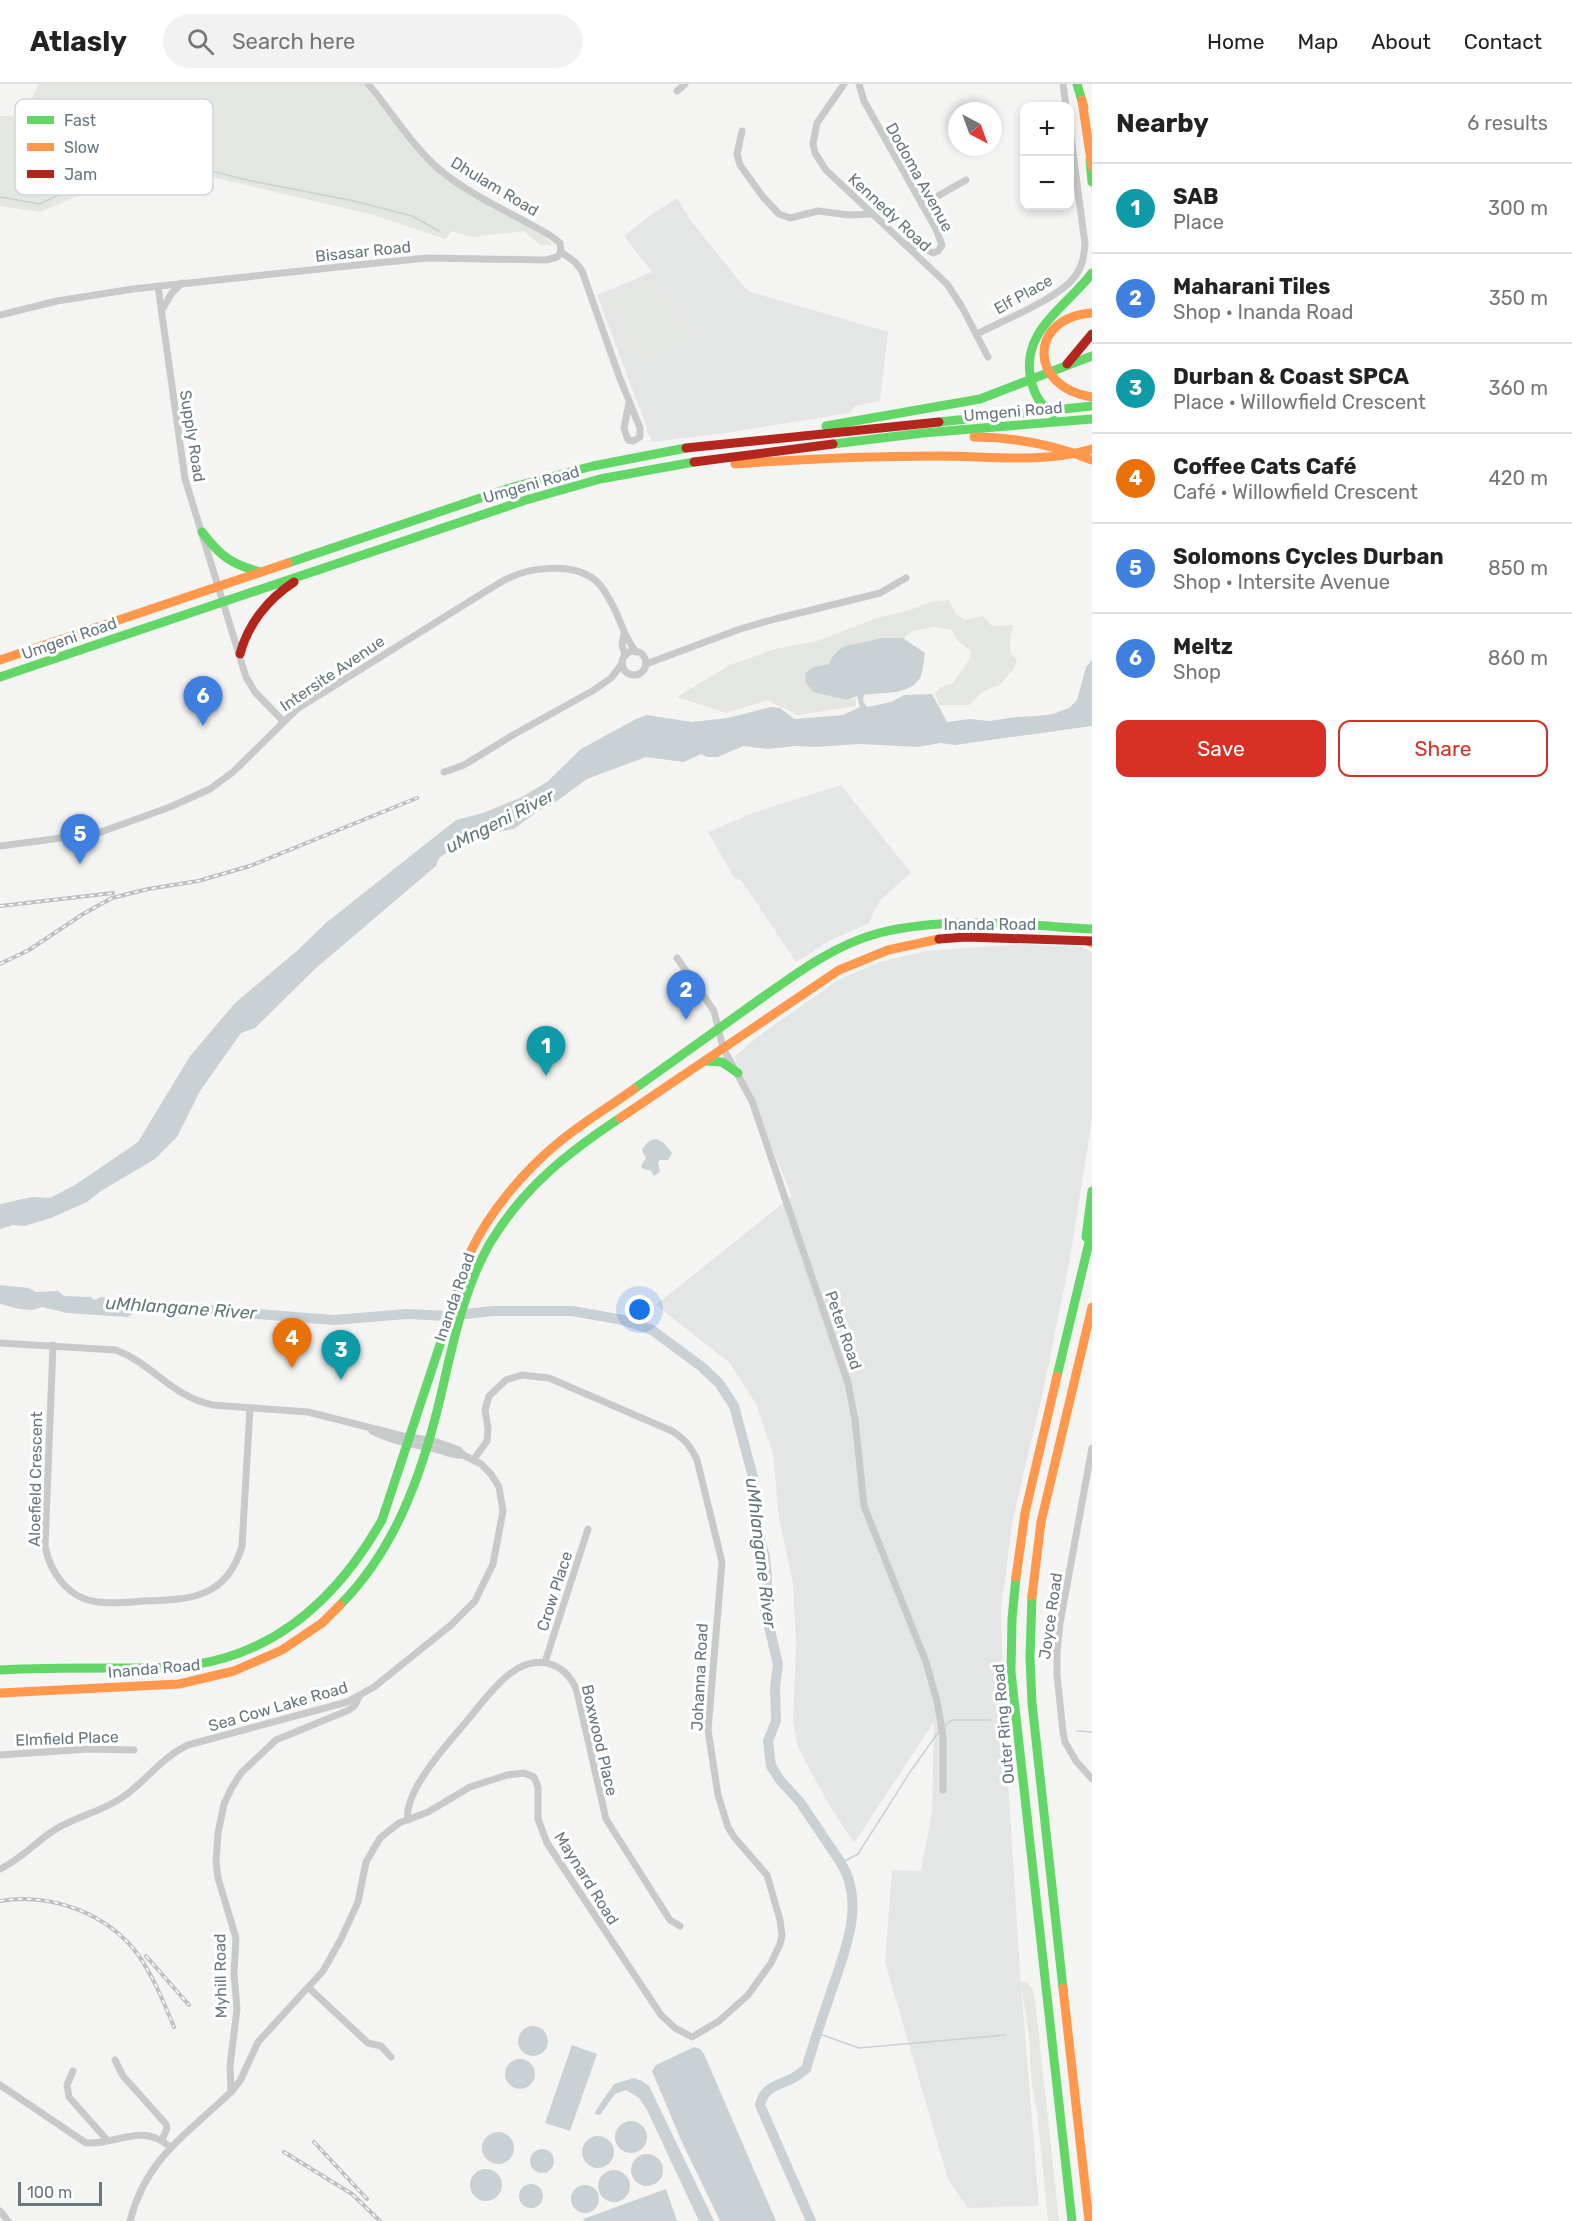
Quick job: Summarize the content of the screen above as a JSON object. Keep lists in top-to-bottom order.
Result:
{
  "streets": {
    "main road": ["Umgeni Road", "Inanda Road", "Outer Ring Road"],
    "street": [
      "Dodoma Avenue",
      "Dhulam Road",
      "Kennedy Road",
      "Bisasar Road",
      "Elf Place",
      "Supply Road",
      "Intersite Avenue",
      "Peter Road",
      "Aloefield Crescent",
      "Crow Place",
      "Joyce Road",
      "Johanna Road",
      "Sea Cow Lake Road",
      "Elmfield Place",
      "Boxwood Place",
      "Maynard Road",
      "Myhill Road"
    ]
  },
  "crossings": [
    ["Dodoma Avenue", "Kennedy Road"],
    ["Dhulam Road", "Bisasar Road"],
    ["Kennedy Road", "Elf Place"],
    ["Bisasar Road", "Supply Road"],
    ["Umgeni Road", "Supply Road"],
    ["Supply Road", "Intersite Avenue"],
    ["Inanda Road", "Peter Road"],
    ["Inanda Road", "Sea Cow Lake Road"],
    ["Aloefield Crescent", "Sea Cow Lake Road"],
    ["Crow Place", "Boxwood Place"],
    ["Johanna Road", "Sea Cow Lake Road"],
    ["Johanna Road", "Maynard Road"],
    ["Sea Cow Lake Road", "Myhill Road"],
    ["Maynard Road", "Myhill Road"]
  ],
  "water": ["uMngeni River", "uMhlangane River"],
  "legend": ["Fast", "Slow", "Jam"],
  "scale_bar": "100 m",
  "north": "bottom right",
  "page": {
    "header": "Atlasly",
    "search": "Search here",
    "nav": [
      "Home",
      "Map",
      "About",
      "Contact"
    ],
    "heading": ["Nearby", "6 results"],
    "map_buttons": ["+", "−"],
    "list": [
      {
        "mark": "1",
        "name": "SAB",
        "note": "Place",
        "value": "300 m"
      },
      {
        "mark": "2",
        "name": "Maharani Tiles",
        "note": "Shop · Inanda Road",
        "value": "350 m"
      },
      {
        "mark": "3",
        "name": "Durban & Coast SPCA",
        "note": "Place · Willowfield Crescent",
        "value": "360 m"
      },
      {
        "mark": "4",
        "name": "Coffee Cats Café",
        "note": "Café · Willowfield Crescent",
        "value": "420 m"
      },
      {
        "mark": "5",
        "name": "Solomons Cycles Durban",
        "note": "Shop · Intersite Avenue",
        "value": "850 m"
      },
      {
        "mark": "6",
        "name": "Meltz",
        "note": "Shop",
        "value": "860 m"
      }
    ],
    "pins": [
      "6",
      "5",
      "2",
      "1",
      "4",
      "3"
    ],
    "buttons": ["Save", "Share"],
    "scale": "100 m"
  }
}
